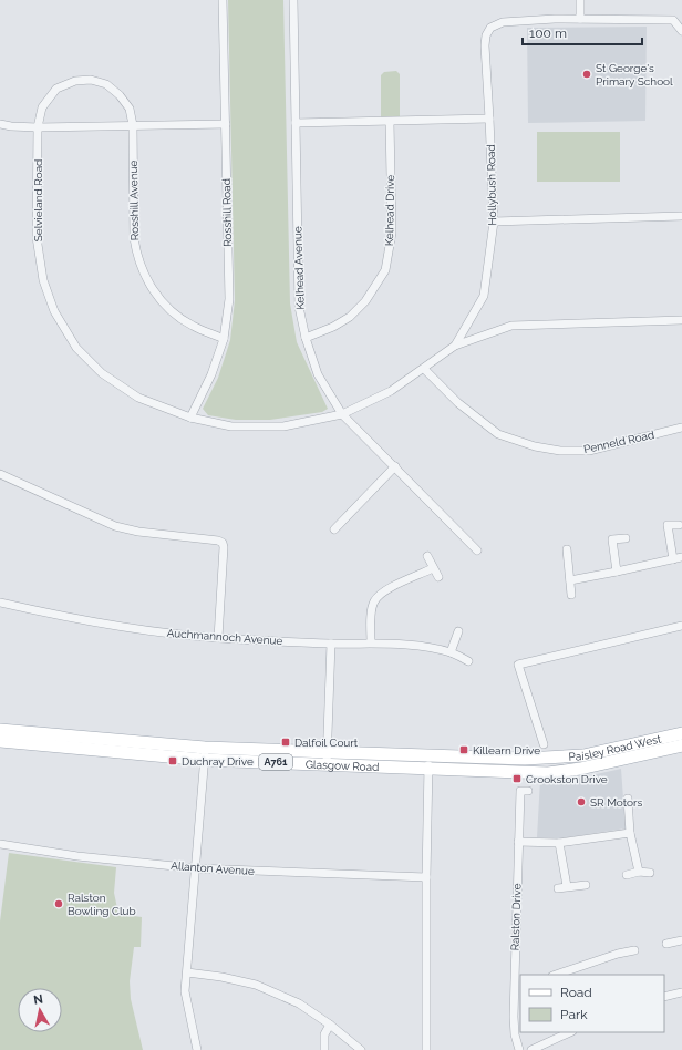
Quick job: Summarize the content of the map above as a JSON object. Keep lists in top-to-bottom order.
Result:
{
  "streets": {
    "main road": ["Paisley Road West", "A761", "Glasgow Road"],
    "street": [
      "Hollybush Road",
      "Selvieland Road",
      "Rosshill Avenue",
      "Kelhead Drive",
      "Rosshill Road",
      "Kelhead Avenue",
      "Penneld Road",
      "Auchmannoch Avenue",
      "Allanton Avenue",
      "Ralston Drive"
    ]
  },
  "crossings": [
    ["Hollybush Road", "Selvieland Road"],
    ["Hollybush Road", "Kelhead Avenue"],
    ["Hollybush Road", "Penneld Road"],
    ["Selvieland Road", "Rosshill Avenue"],
    ["Selvieland Road", "Rosshill Road"],
    ["Selvieland Road", "Kelhead Avenue"],
    ["Rosshill Avenue", "Rosshill Road"],
    ["Kelhead Drive", "Kelhead Avenue"],
    ["Paisley Road West", "Glasgow Road"]
  ],
  "places": {
    "other": ["St George's Primary School", "SR Motors", "Ralston Bowling Club"],
    "transit": [
      "Dalfoil Court",
      "Killearn Drive",
      "Duchray Drive",
      "Crookston Drive"
    ]
  },
  "legend": ["Road", "Park"],
  "scale_bar": "100 m",
  "north": "top"
}
